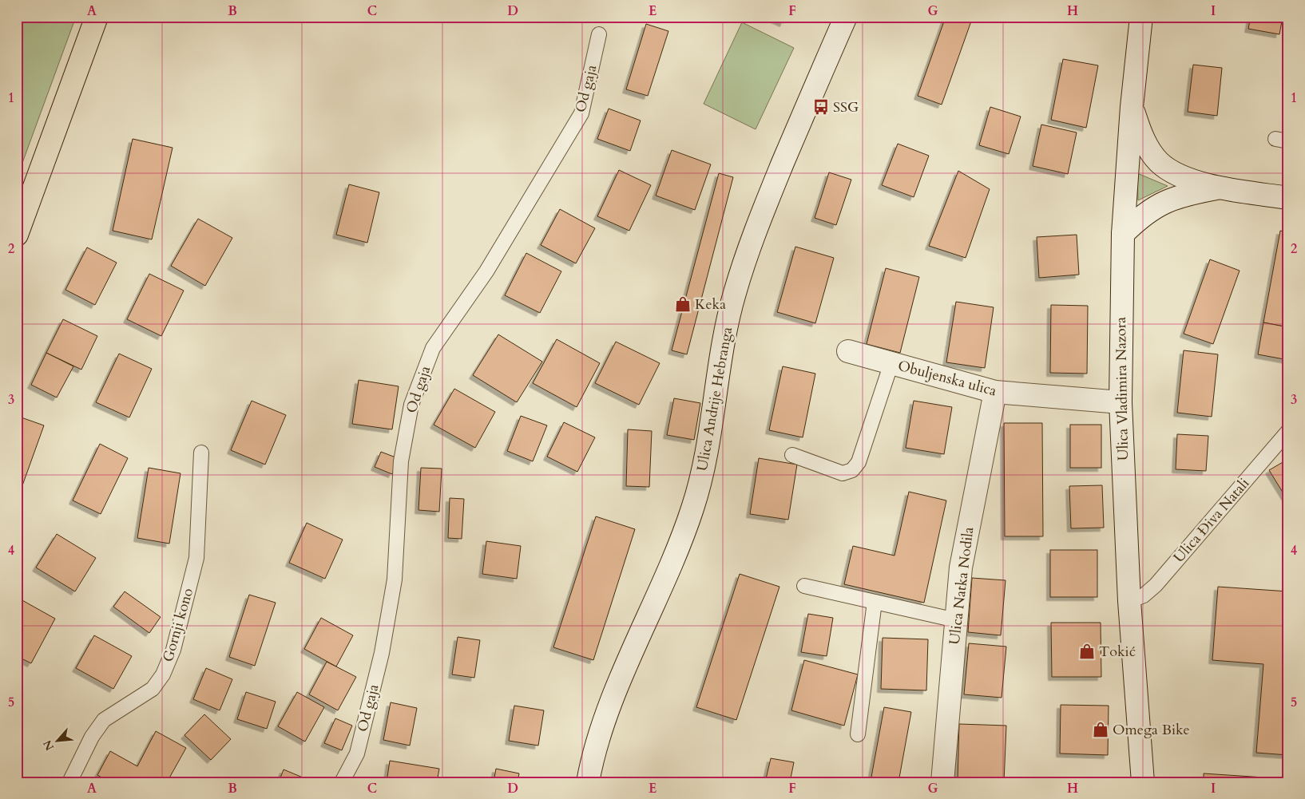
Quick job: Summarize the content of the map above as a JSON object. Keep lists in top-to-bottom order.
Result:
{
  "streets": {
    "street": [
      "Obuljenska ulica",
      "Ulica Vladimira Nazora",
      "Ulica Andrije Hebranga",
      "Ulica Natka Nodila"
    ],
    "lane": ["Od gaja", "Ulica Điva Natali", "Gornji kono"]
  },
  "crossings": [
    ["Obuljenska ulica", "Ulica Vladimira Nazora"],
    ["Obuljenska ulica", "Ulica Natka Nodila"],
    ["Ulica Vladimira Nazora", "Ulica Điva Natali"]
  ],
  "places": {
    "bus stop": ["SSG"],
    "shop": ["Keka", "Tokić", "Omega Bike"]
  },
  "north": "bottom left",
  "grid": {
    "columns": [
      "A",
      "B",
      "C",
      "D",
      "E",
      "F",
      "G",
      "H",
      "I"
    ],
    "rows": [
      "1",
      "2",
      "3",
      "4",
      "5"
    ]
  }
}
